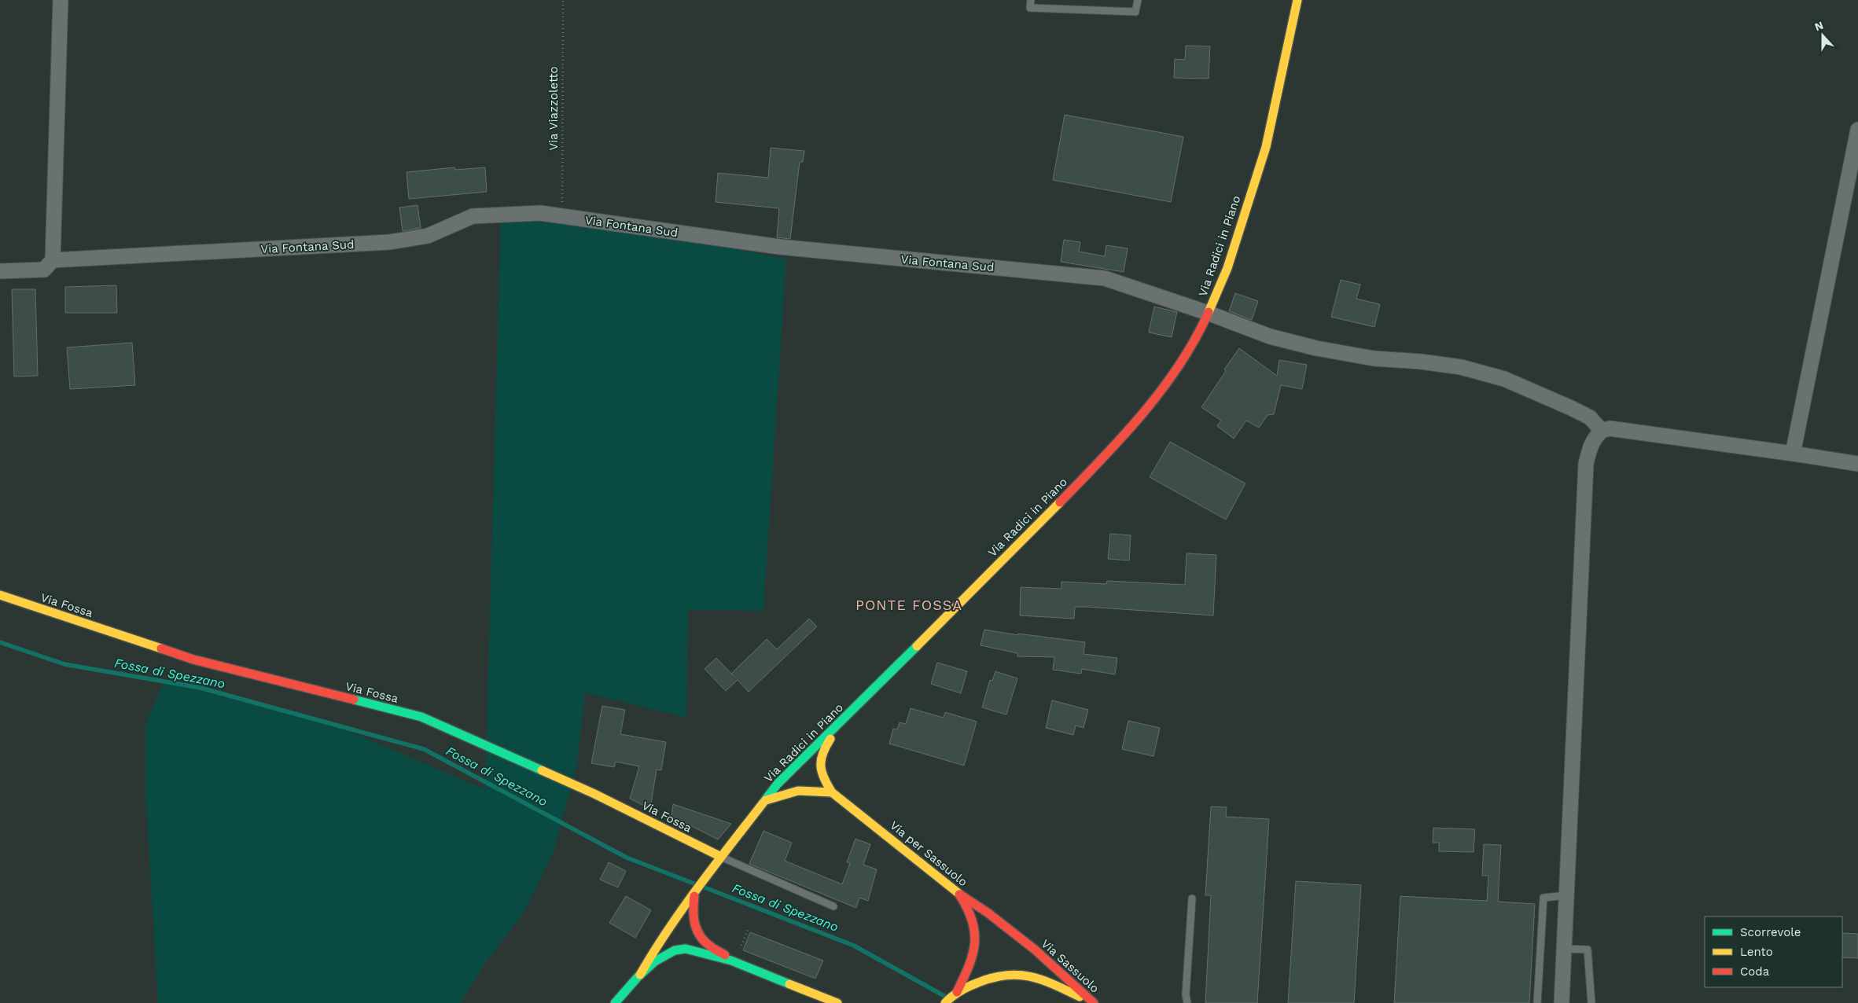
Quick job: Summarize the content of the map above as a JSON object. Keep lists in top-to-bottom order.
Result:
{
  "streets": {
    "street": [
      "Via Fontana Sud",
      "Via Radici in Piano",
      "Via Fossa",
      "Via per Sassuolo",
      "Via Sassuolo"
    ],
    "path": ["Via Viazzoletto"]
  },
  "crossings": [
    ["Via Viazzoletto", "Via Fontana Sud"],
    ["Via Fontana Sud", "Via Radici in Piano"],
    ["Via Radici in Piano", "Via Fossa"],
    ["Via per Sassuolo", "Via Sassuolo"]
  ],
  "districts": ["PONTE FOSSA"],
  "water": ["Fossa di Spezzano"],
  "legend": ["Scorrevole", "Lento", "Coda"],
  "north": "top"
}
